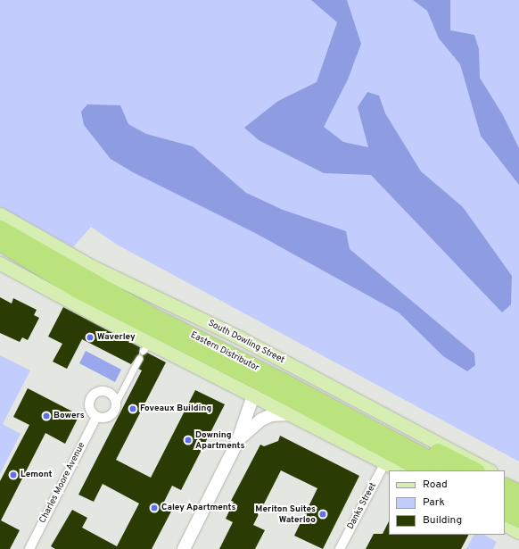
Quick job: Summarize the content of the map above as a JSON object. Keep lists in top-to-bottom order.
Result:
{
  "streets": {
    "highway": ["Eastern Distributor"],
    "main road": ["South Dowling Street"],
    "street": ["Charles Moore Avenue", "Danks Street"]
  },
  "places": [
    "Waverley",
    "Foveaux Building",
    "Bowers",
    "Downing Apartments",
    "Lemont",
    "Caley Apartments",
    "Meriton Suites Waterloo"
  ],
  "legend": ["Road", "Park", "Building"]
}
